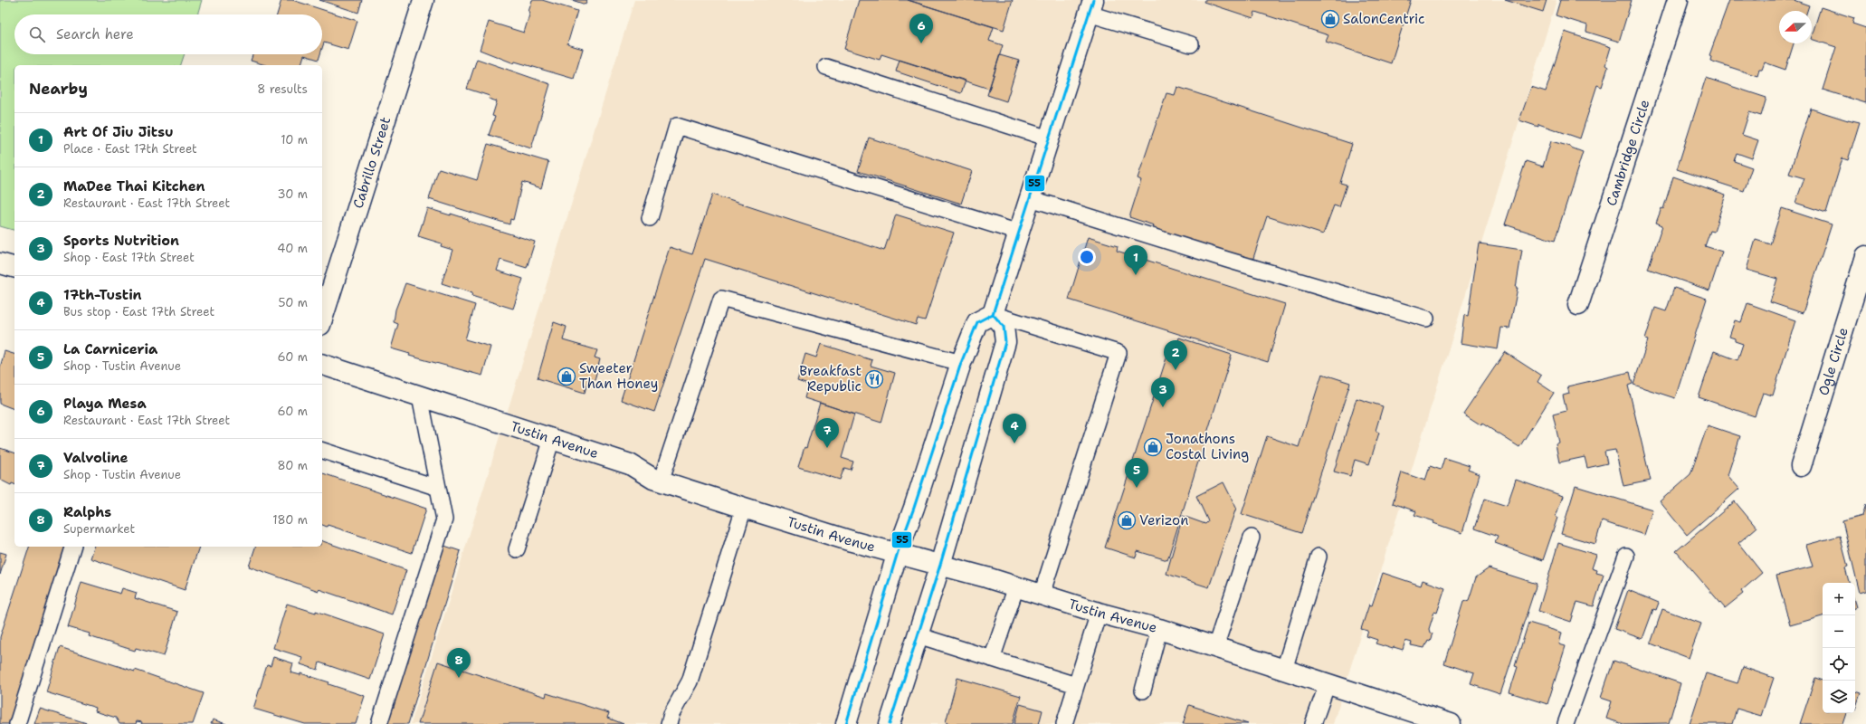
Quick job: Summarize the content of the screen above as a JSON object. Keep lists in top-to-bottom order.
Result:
{
  "streets": {
    "street": [
      "Cambridge Circle",
      "Cabrillo Street",
      "Ogle Circle",
      "Tustin Avenue"
    ]
  },
  "places": {
    "shop": [
      "SalonCentric",
      "Sweeter Than Honey",
      "Jonathons Costal Living",
      "Verizon"
    ],
    "restaurant": ["Breakfast Republic"]
  },
  "lines": ["transit line 55"],
  "north": "left",
  "page": {
    "pins": [
      "6",
      "1",
      "2",
      "3",
      "4",
      "7",
      "5",
      "8"
    ],
    "search": "Search here",
    "heading": ["Nearby", "8 results"],
    "list": [
      {
        "mark": "1",
        "name": "Art Of Jiu Jitsu",
        "note": "Place · East 17th Street",
        "value": "10 m"
      },
      {
        "mark": "2",
        "name": "MaDee Thai Kitchen",
        "note": "Restaurant · East 17th Street",
        "value": "30 m"
      },
      {
        "mark": "3",
        "name": "Sports Nutrition",
        "note": "Shop · East 17th Street",
        "value": "40 m"
      },
      {
        "mark": "4",
        "name": "17th-Tustin",
        "note": "Bus stop · East 17th Street",
        "value": "50 m"
      },
      {
        "mark": "5",
        "name": "La Carniceria",
        "note": "Shop · Tustin Avenue",
        "value": "60 m"
      },
      {
        "mark": "6",
        "name": "Playa Mesa",
        "note": "Restaurant · East 17th Street",
        "value": "60 m"
      },
      {
        "mark": "7",
        "name": "Valvoline",
        "note": "Shop · Tustin Avenue",
        "value": "80 m"
      },
      {
        "mark": "8",
        "name": "Ralphs",
        "note": "Supermarket",
        "value": "180 m"
      }
    ],
    "map_buttons": ["+", "−"]
  }
}
